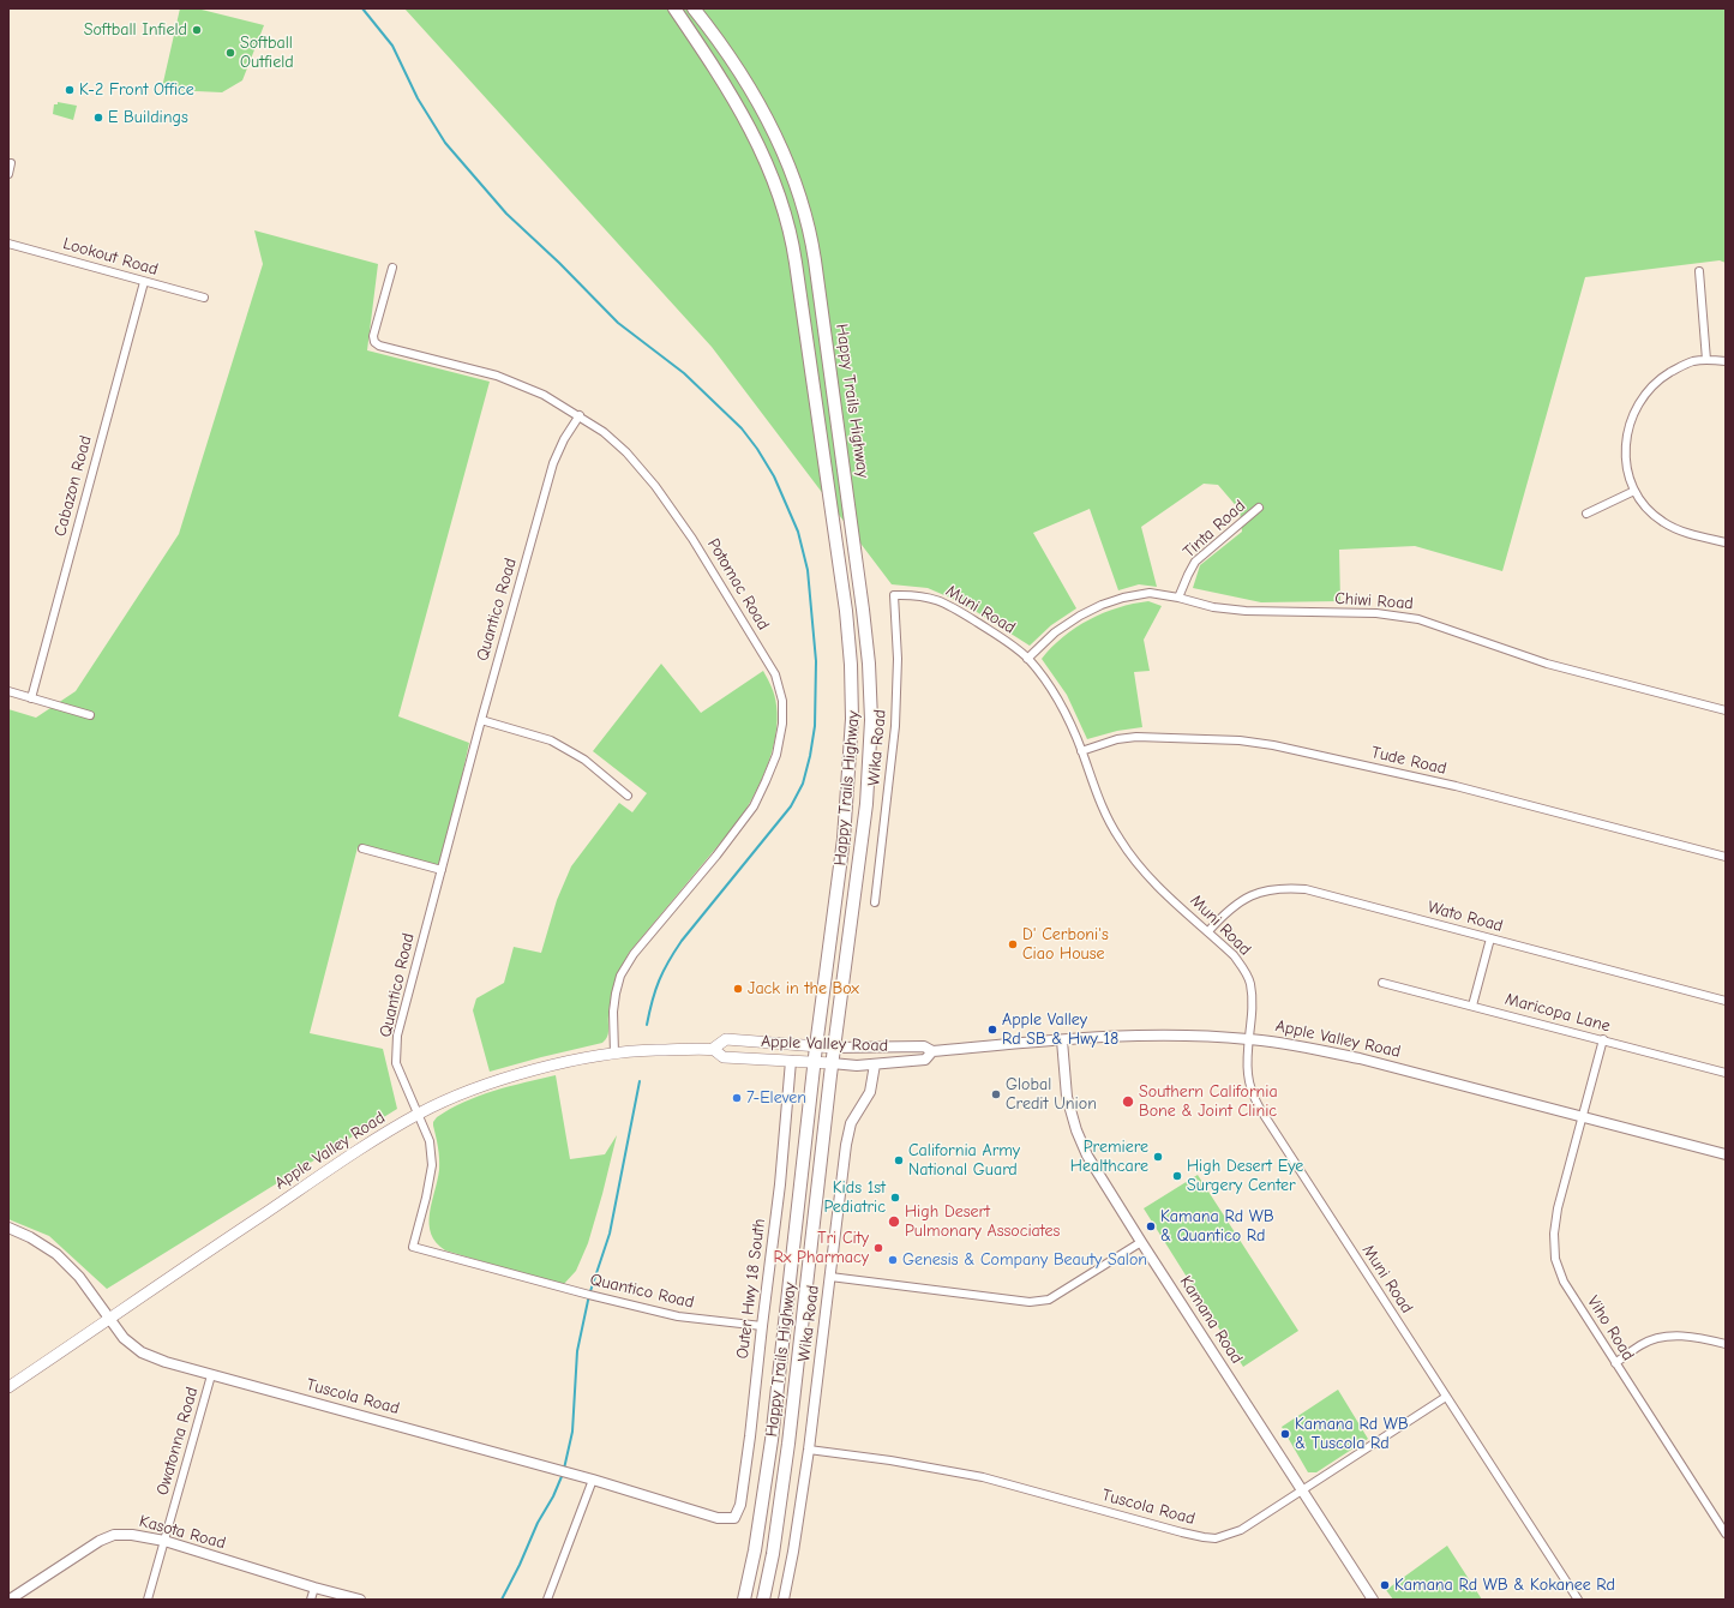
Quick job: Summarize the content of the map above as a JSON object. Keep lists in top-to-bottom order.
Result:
{
  "streets": {
    "main road": ["Happy Trails Highway", "Apple Valley Road"],
    "street": [
      "Lookout Road",
      "Cabazon Road",
      "Tinta Road",
      "Potomac Road",
      "Chiwi Road",
      "Quantico Road",
      "Muni Road",
      "Wika Road",
      "Tude Road",
      "Wato Road",
      "Maricopa Lane",
      "Outer Hwy 18 South",
      "Kamana Road",
      "Viho Road",
      "Tuscola Road",
      "Owatonna Road",
      "Kasota Road"
    ]
  },
  "crossings": [
    ["Lookout Road", "Cabazon Road"],
    ["Happy Trails Highway", "Apple Valley Road"],
    ["Tinta Road", "Chiwi Road"],
    ["Potomac Road", "Quantico Road"],
    ["Potomac Road", "Apple Valley Road"],
    ["Chiwi Road", "Muni Road"],
    ["Quantico Road", "Apple Valley Road"],
    ["Quantico Road", "Outer Hwy 18 South"],
    ["Muni Road", "Wika Road"],
    ["Muni Road", "Tude Road"],
    ["Muni Road", "Wato Road"],
    ["Muni Road", "Apple Valley Road"],
    ["Muni Road", "Tuscola Road"],
    ["Wika Road", "Apple Valley Road"],
    ["Wika Road", "Tuscola Road"],
    ["Maricopa Lane", "Viho Road"],
    ["Apple Valley Road", "Outer Hwy 18 South"],
    ["Apple Valley Road", "Kamana Road"],
    ["Apple Valley Road", "Viho Road"],
    ["Apple Valley Road", "Tuscola Road"],
    ["Outer Hwy 18 South", "Tuscola Road"],
    ["Kamana Road", "Tuscola Road"],
    ["Tuscola Road", "Owatonna Road"],
    ["Owatonna Road", "Kasota Road"]
  ],
  "places": [
    "Softball Infield",
    "Softball Outfield",
    "K-2 Front Office",
    "E Buildings",
    "D' Cerboni's Ciao House",
    "Jack in the Box",
    "Apple Valley Rd SB & Hwy 18",
    "Global Credit Union",
    "7-Eleven",
    "Southern California Bone & Joint Clinic",
    "Premiere Healthcare",
    "California Army National Guard",
    "High Desert Eye Surgery Center",
    "Kids 1st Pediatric",
    "High Desert Pulmonary Associates",
    "Kamana Rd WB & Quantico Rd",
    "Tri City Rx Pharmacy",
    "Genesis & Company Beauty Salon",
    "Kamana Rd WB & Tuscola Rd",
    "Kamana Rd WB & Kokanee Rd"
  ]
}
